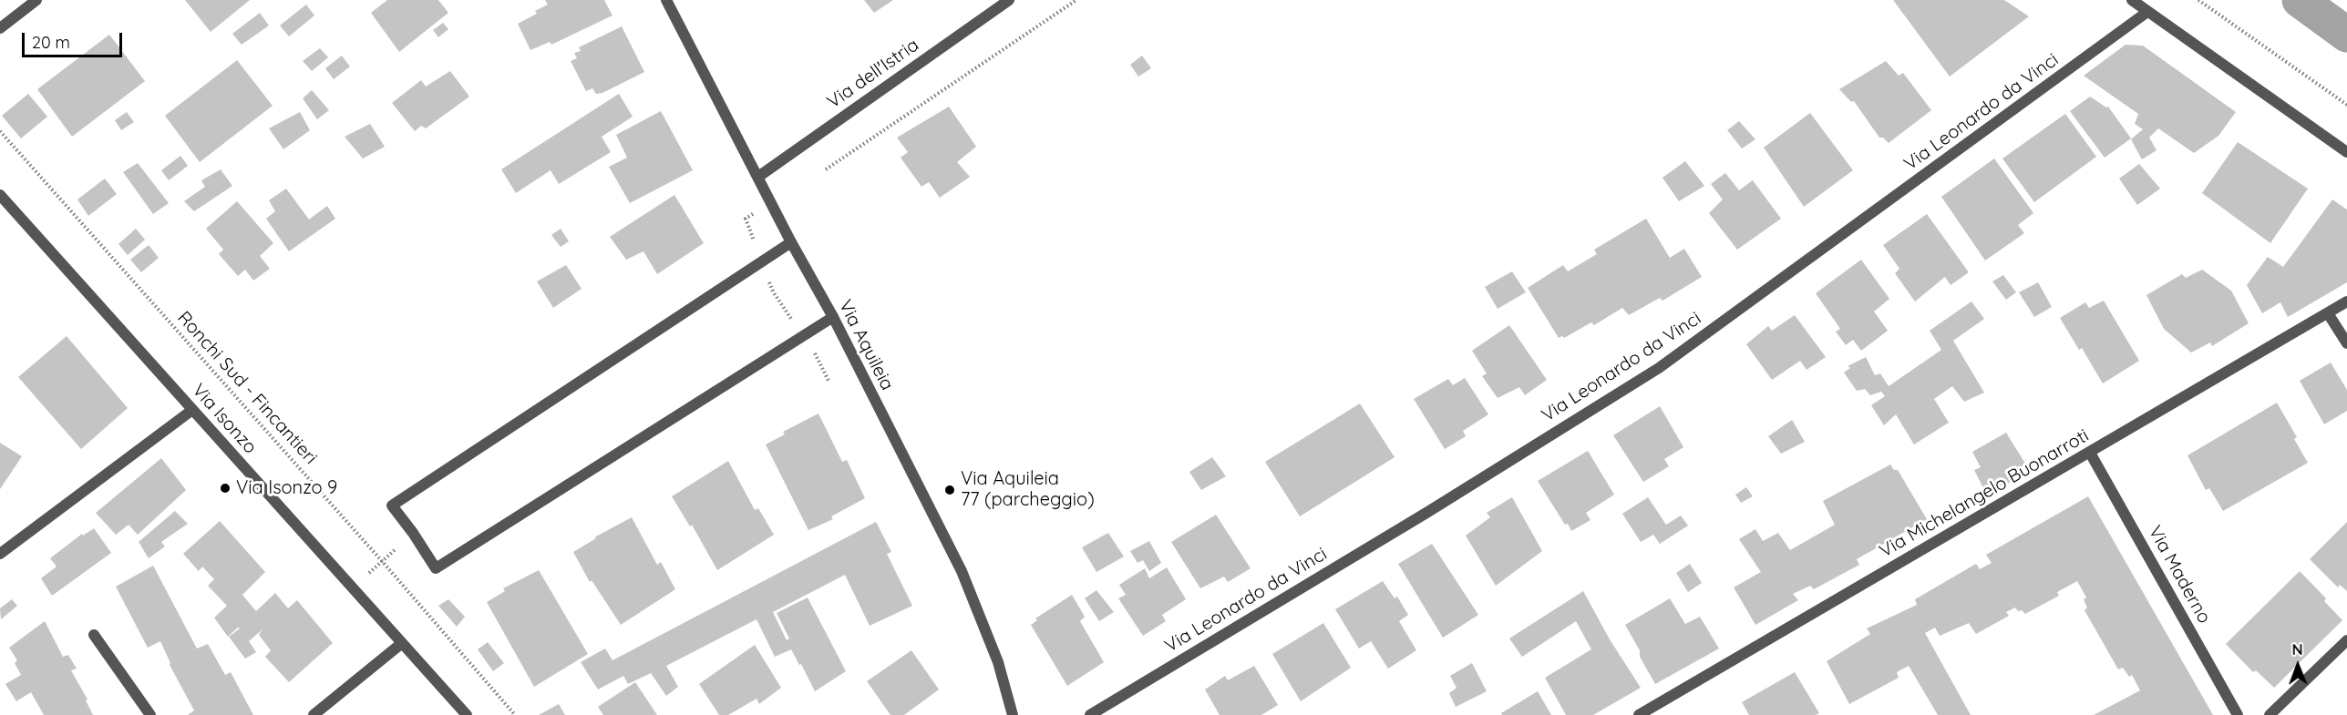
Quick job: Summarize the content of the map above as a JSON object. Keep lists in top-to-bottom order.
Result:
{
  "streets": {
    "street": [
      "Via dell'Istria",
      "Via Leonardo da Vinci",
      "Via Aquileia",
      "Via Isonzo",
      "Via Michelangelo Buonarroti",
      "Via Maderno"
    ],
    "path": ["Ronchi Sud - Fincantieri"]
  },
  "crossings": [
    ["Via dell'Istria", "Via Aquileia"],
    ["Via Michelangelo Buonarroti", "Via Maderno"]
  ],
  "places": ["Via Isonzo 9", "Via Aquileia 77 (parcheggio)"],
  "scale_bar": "20 m",
  "north": "top"
}
